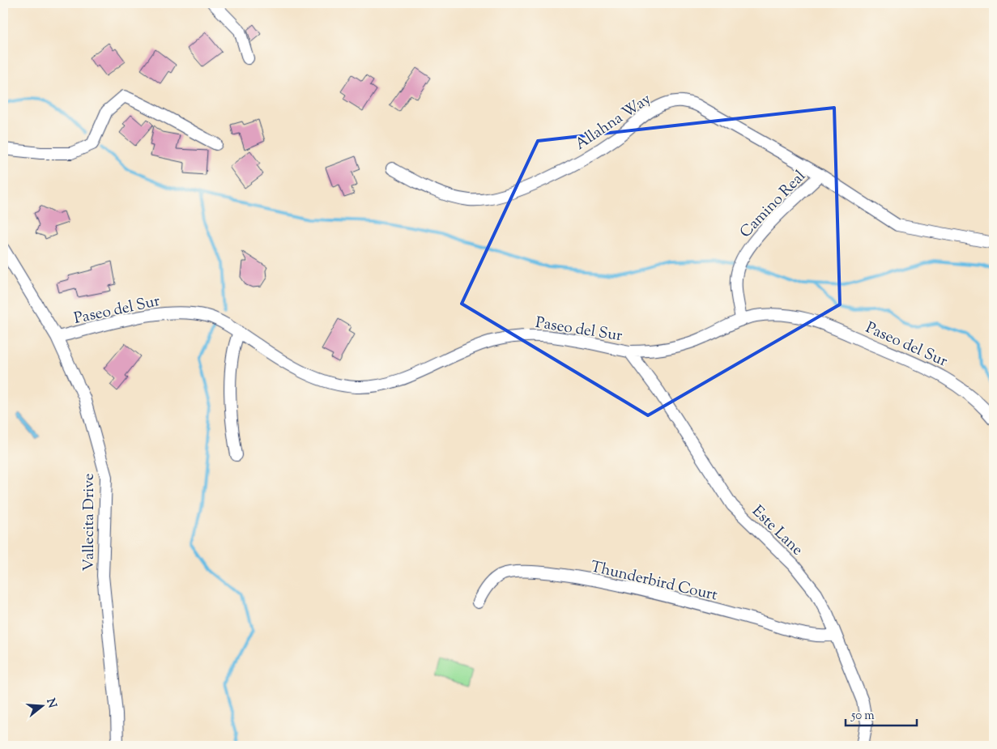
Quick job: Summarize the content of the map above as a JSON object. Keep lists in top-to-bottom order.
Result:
{
  "streets": {
    "street": [
      "Allahna Way",
      "Camino Real",
      "Paseo del Sur",
      "Vallecita Drive",
      "Este Lane",
      "Thunderbird Court"
    ]
  },
  "crossings": [
    ["Allahna Way", "Camino Real"],
    ["Camino Real", "Paseo del Sur"],
    ["Paseo del Sur", "Vallecita Drive"],
    ["Paseo del Sur", "Este Lane"],
    ["Este Lane", "Thunderbird Court"]
  ],
  "scale_bar": "50 m",
  "north": "right"
}
